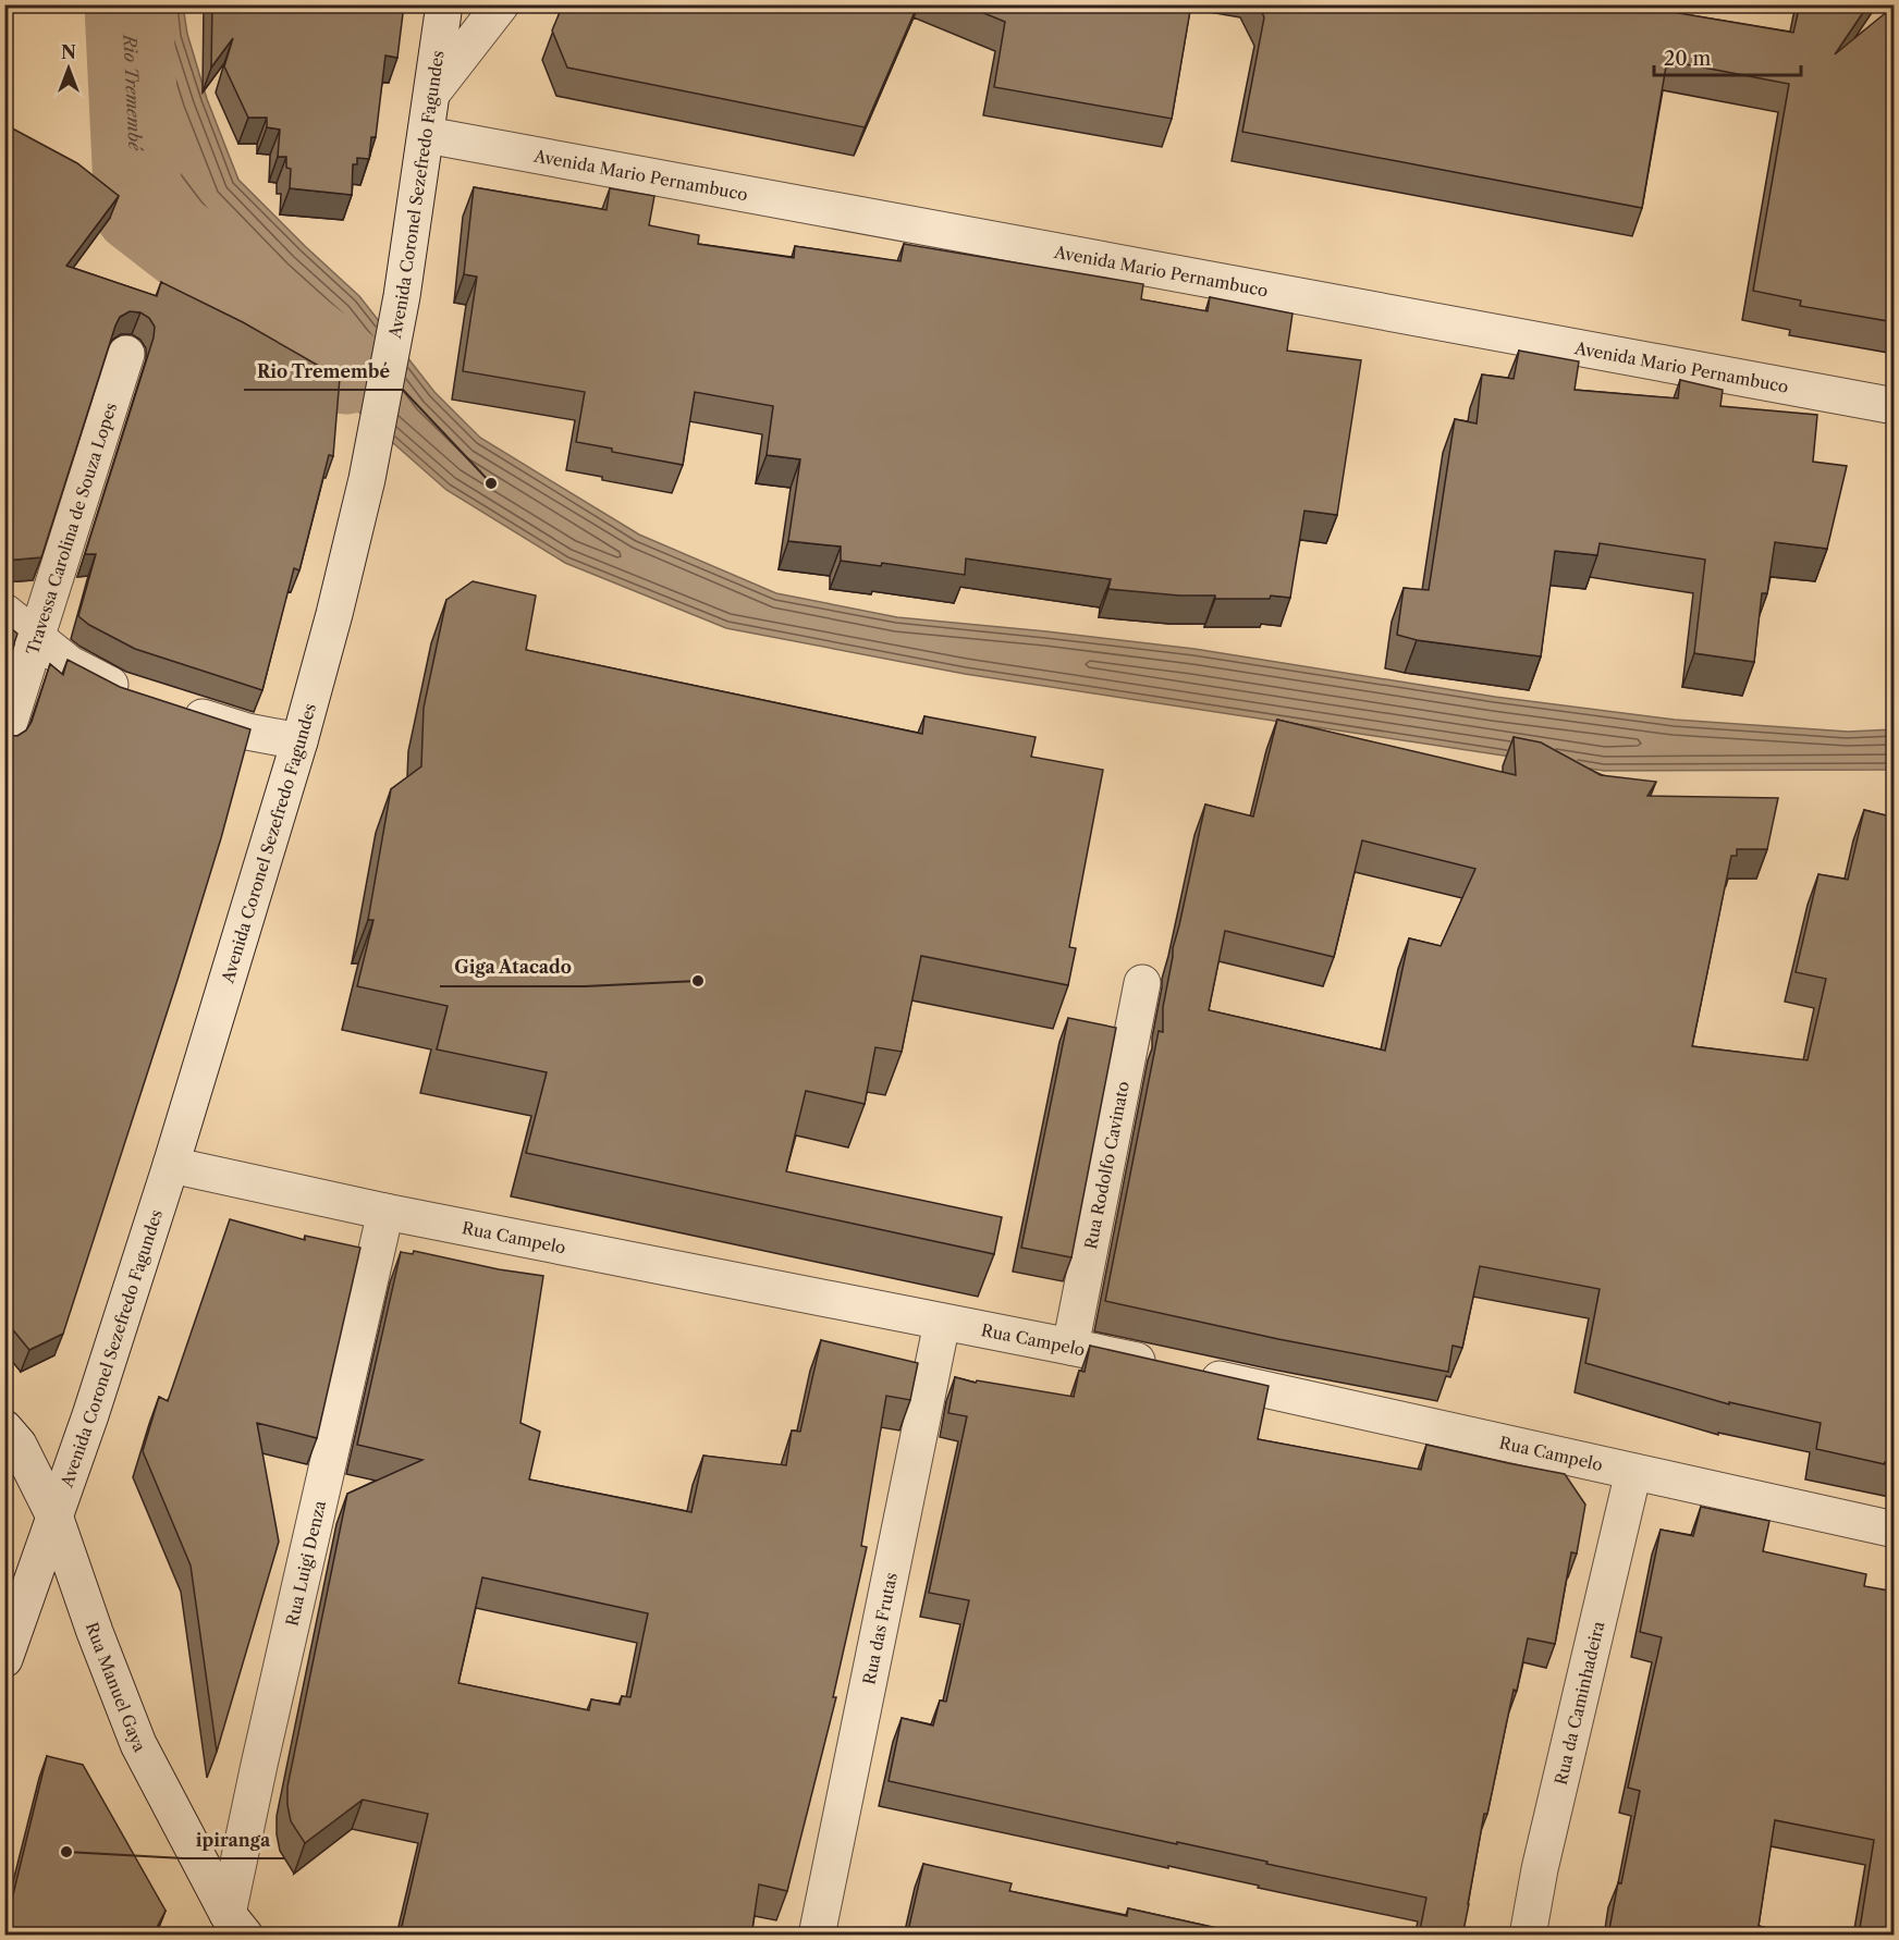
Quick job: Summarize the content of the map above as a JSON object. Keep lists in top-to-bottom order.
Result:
{
  "streets": {
    "street": [
      "Avenida Mario Pernambuco",
      "Avenida Coronel Sezefredo Fagundes",
      "Travessa Carolina de Souza Lopes",
      "Rua Rodolfo Cavinato",
      "Rua Campelo",
      "Rua Luigi Denza",
      "Rua das Frutas",
      "Rua Manuel Gaya",
      "Rua da Caminhadeira"
    ]
  },
  "crossings": [
    ["Avenida Mario Pernambuco", "Avenida Coronel Sezefredo Fagundes"],
    ["Avenida Coronel Sezefredo Fagundes", "Rua Campelo"],
    ["Avenida Coronel Sezefredo Fagundes", "Rua Manuel Gaya"],
    ["Rua Rodolfo Cavinato", "Rua Campelo"],
    ["Rua Campelo", "Rua Luigi Denza"],
    ["Rua Campelo", "Rua das Frutas"],
    ["Rua Campelo", "Rua da Caminhadeira"],
    ["Rua Luigi Denza", "Rua Manuel Gaya"]
  ],
  "water": ["Rio Tremembé"],
  "places": ["Rio Tremembé", "Giga Atacado", "ipiranga"],
  "scale_bar": "20 m",
  "north": "top"
}
